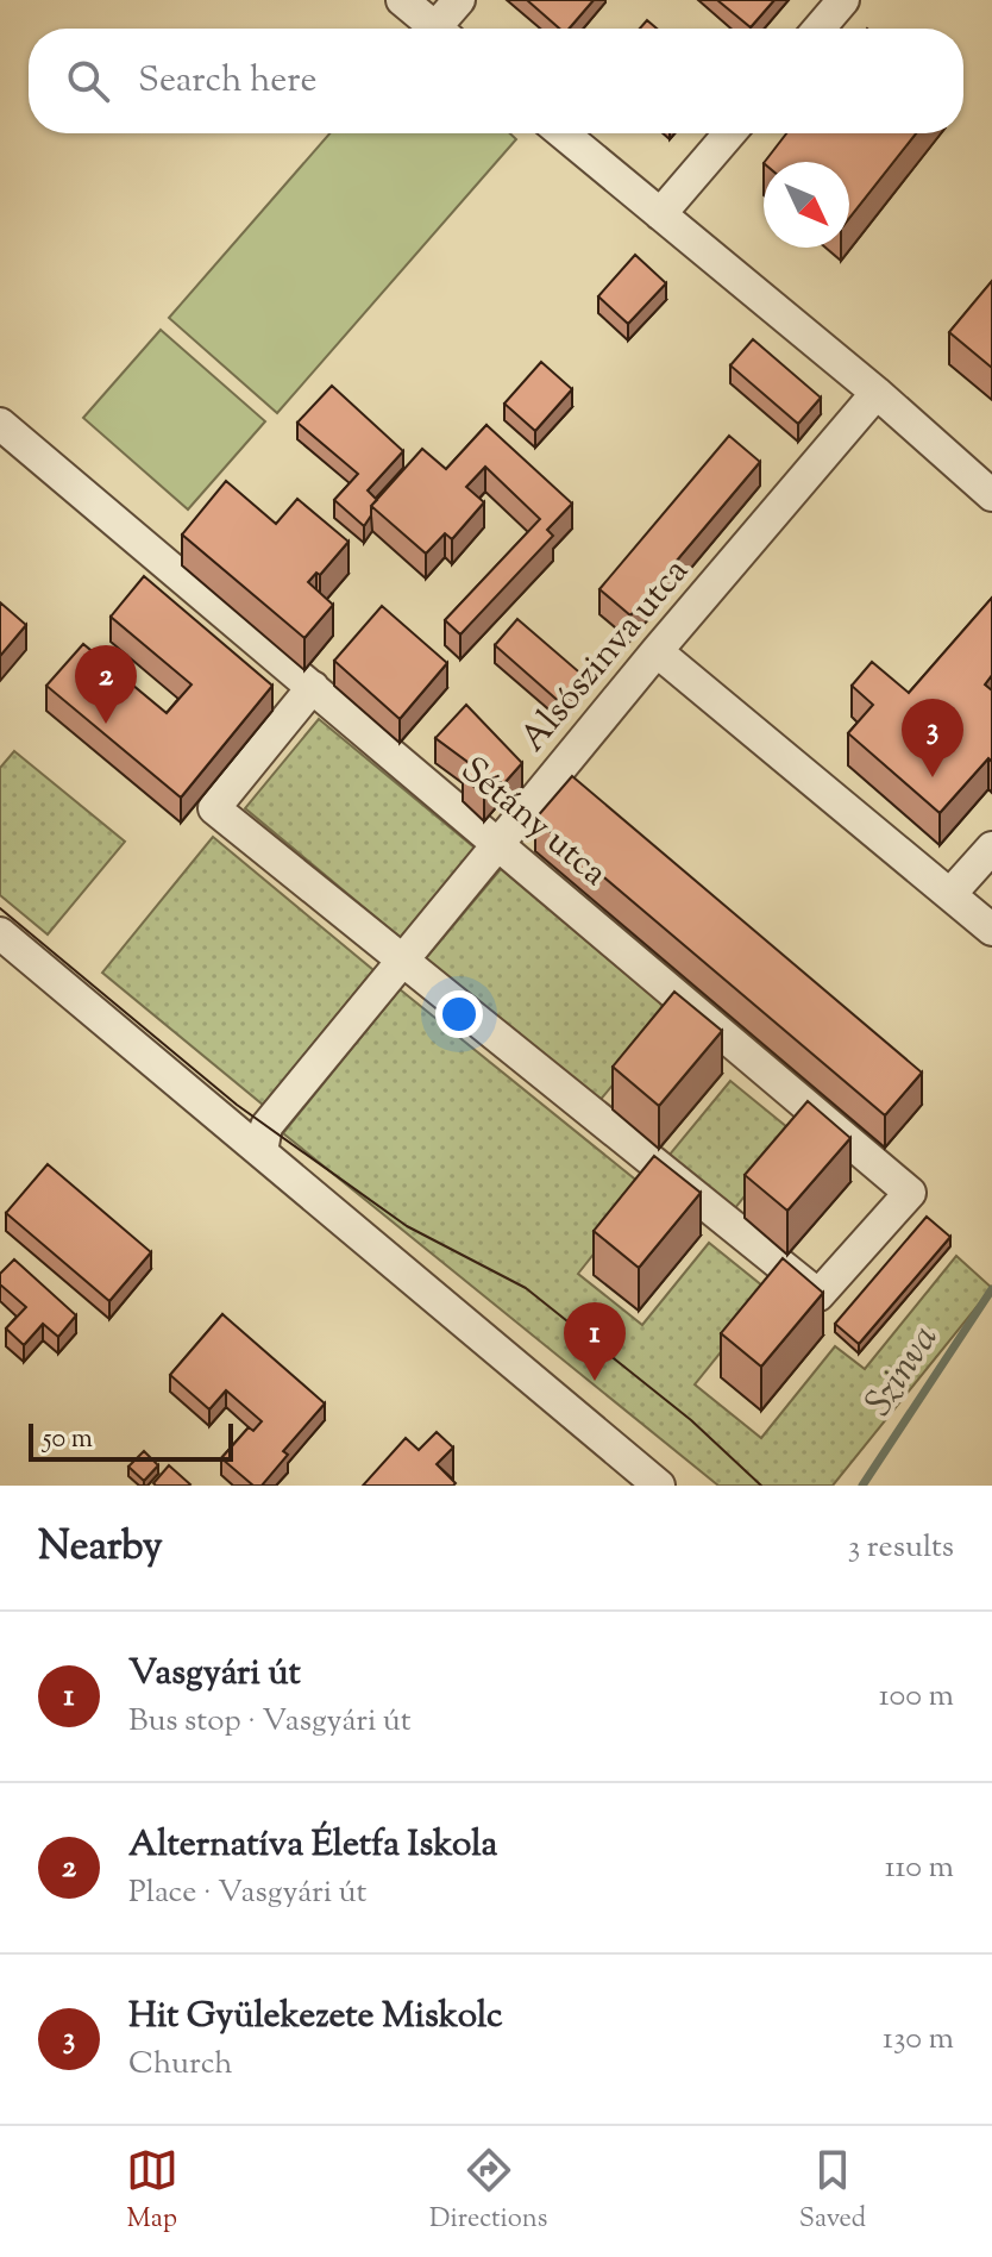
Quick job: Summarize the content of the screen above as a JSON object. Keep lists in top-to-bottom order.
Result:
{
  "streets": {
    "street": ["Alsószinva utca", "Sétány utca"]
  },
  "crossings": [
    ["Alsószinva utca", "Sétány utca"]
  ],
  "water": ["Szinva"],
  "scale_bar": "50 m",
  "north": "bottom right",
  "page": {
    "search": "Search here",
    "pins": ["2", "3", "1"],
    "scale": "50 m",
    "heading": ["Nearby", "3 results"],
    "list": [
      {
        "mark": "1",
        "name": "Vasgyári út",
        "note": "Bus stop · Vasgyári út",
        "value": "100 m"
      },
      {
        "mark": "2",
        "name": "Alternatíva Életfa Iskola",
        "note": "Place · Vasgyári út",
        "value": "110 m"
      },
      {
        "mark": "3",
        "name": "Hit Gyülekezete Miskolc",
        "note": "Church",
        "value": "130 m"
      }
    ],
    "nav": ["Map", "Directions", "Saved"]
  }
}
